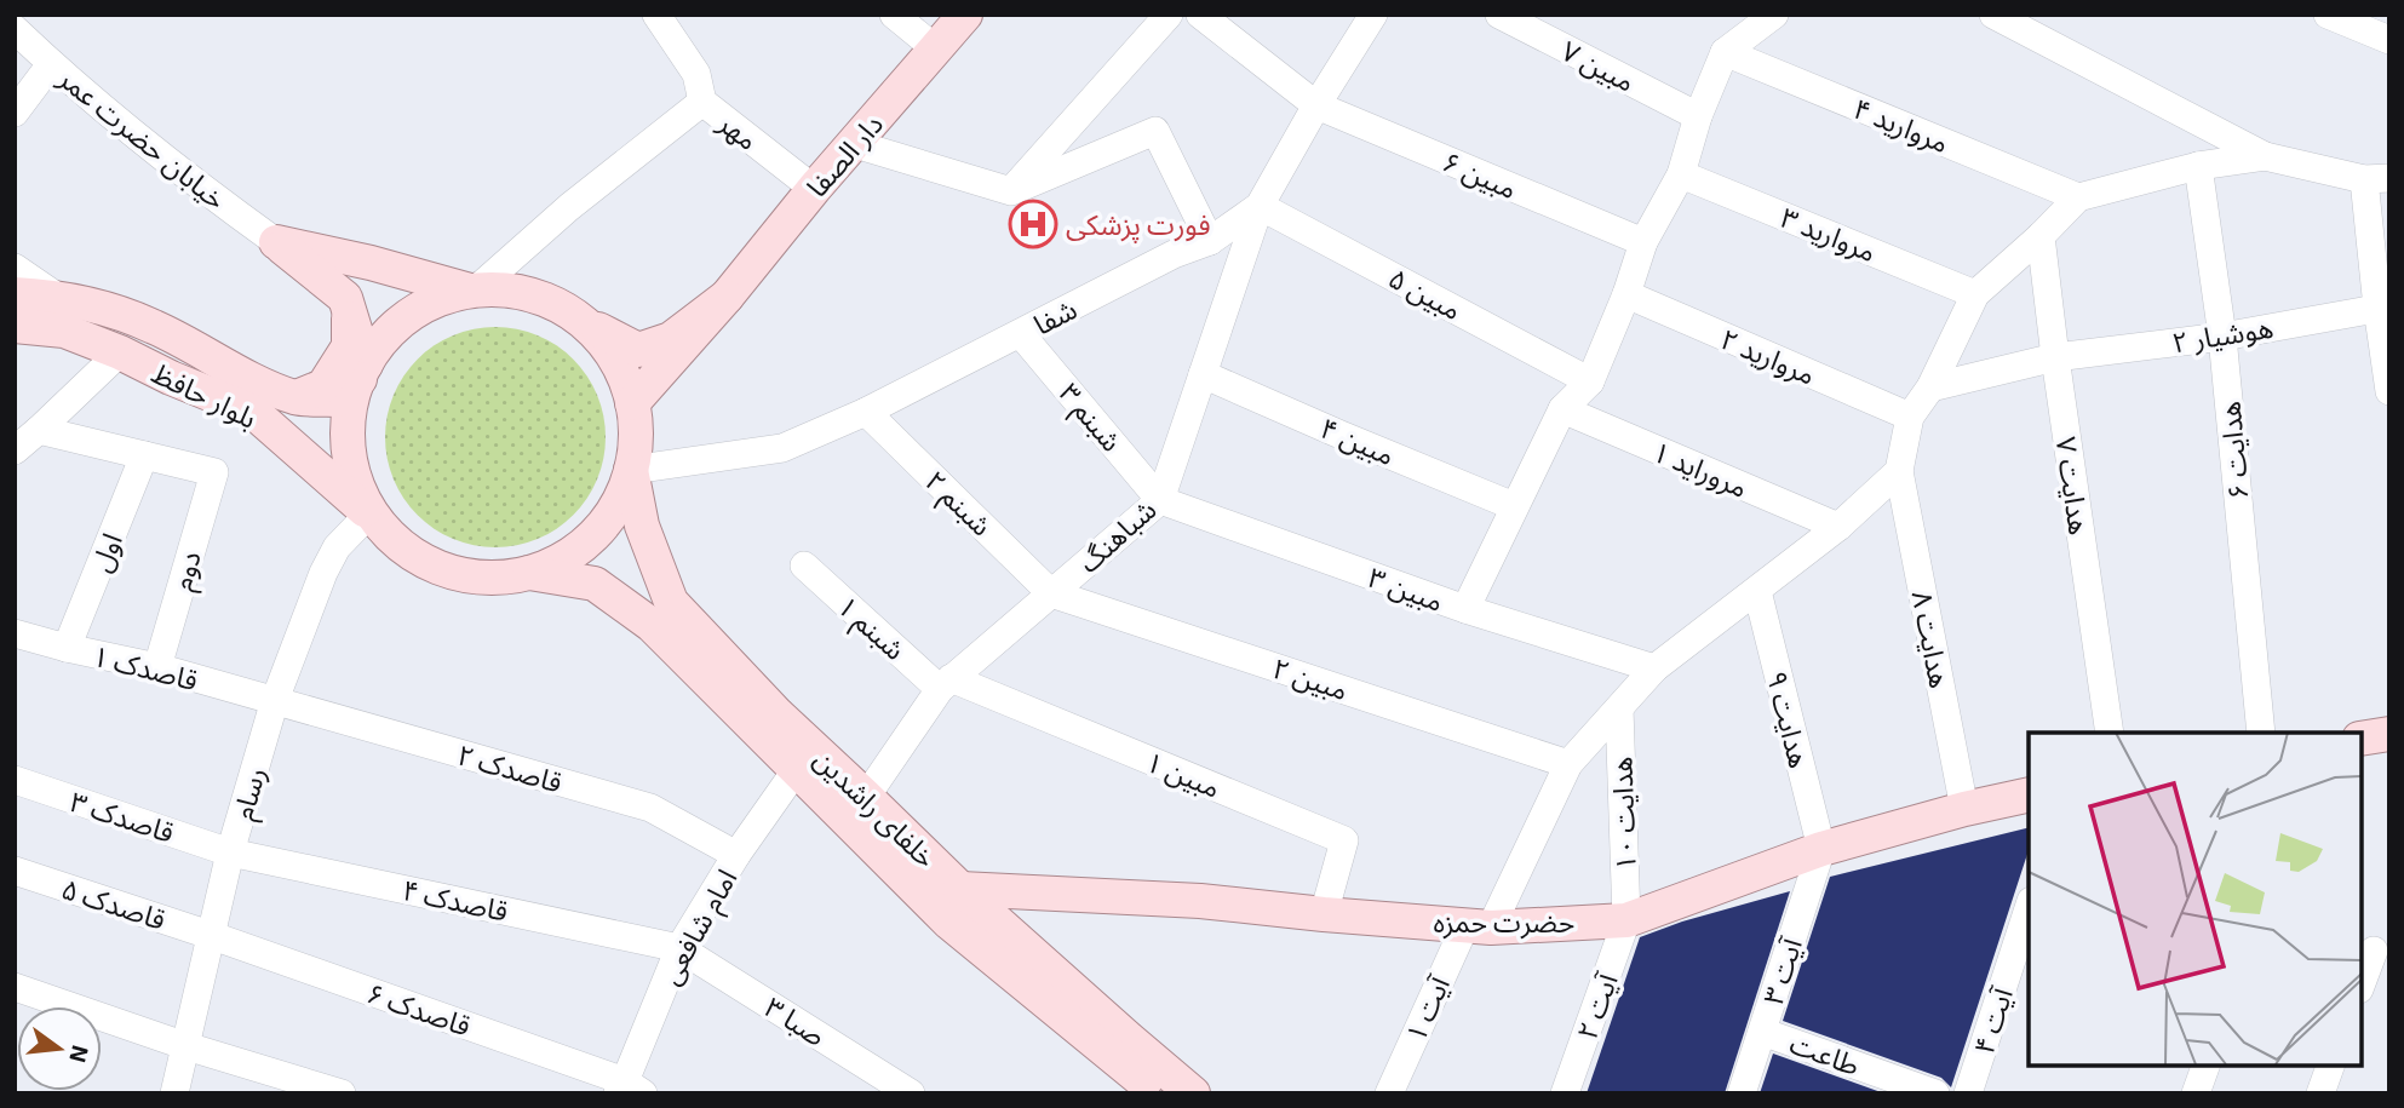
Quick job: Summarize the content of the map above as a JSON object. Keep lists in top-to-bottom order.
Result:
{
  "streets": {
    "main road": [
      "دار الصفا",
      "بلوار حافظ",
      "خلفای راشدین",
      "حضرت حمزه"
    ],
    "street": [
      "مبین ۷",
      "مروارید ۴",
      "مهر",
      "خیابان حضرت عمر",
      "مبین ۶",
      "مروارید ۳",
      "مبین ۵",
      "شفا",
      "هوشیار ۲",
      "مروارید ۲",
      "شبنم ۳",
      "مبین ۴",
      "هدایت ۶",
      "مروراید ۱",
      "هدایت ۷",
      "شبنم ۲",
      "شباهنگ",
      "اول",
      "دوم",
      "مبین ۳",
      "شبنم ۱",
      "هدایت ۸",
      "قاصدک ۱",
      "مبین ۲",
      "هدایت ۹",
      "قاصدک ۲",
      "مبین ۱",
      "رسام",
      "هدایت ۱۰",
      "قاصدک ۳",
      "قاصدک ۴",
      "قاصدک ۵",
      "امام شافعی",
      "آیت ۳",
      "آیت ۲",
      "قاصدک ۶",
      "آیت ۱",
      "صبا ۳",
      "آیت ۴",
      "طاعت"
    ]
  },
  "crossings": [
    ["مهر", "دار الصفا"],
    ["مبین ۶", "شفا"],
    ["مبین ۵", "شفا"],
    ["مبین ۵", "شباهنگ"],
    ["شفا", "بلوار حافظ"],
    ["شفا", "شبنم ۳"],
    ["شفا", "شبنم ۲"],
    ["شفا", "شباهنگ"],
    ["شفا", "رسام"],
    ["شفا", "خلفای راشدین"],
    ["هوشیار ۲", "هدایت ۶"],
    ["هوشیار ۲", "هدایت ۷"],
    ["بلوار حافظ", "رسام"],
    ["بلوار حافظ", "خلفای راشدین"],
    ["شبنم ۳", "شباهنگ"],
    ["شبنم ۳", "مبین ۳"],
    ["مبین ۴", "شباهنگ"],
    ["مروراید ۱", "آیت ۱"],
    ["شبنم ۲", "شباهنگ"],
    ["شبنم ۲", "مبین ۲"],
    ["شباهنگ", "مبین ۳"],
    ["شباهنگ", "شبنم ۱"],
    ["شباهنگ", "مبین ۲"],
    ["شباهنگ", "مبین ۱"],
    ["شباهنگ", "خلفای راشدین"],
    ["اول", "دوم"],
    ["اول", "قاصدک ۱"],
    ["دوم", "قاصدک ۱"],
    ["مبین ۳", "آیت ۱"],
    ["شبنم ۱", "مبین ۱"],
    ["هدایت ۸", "حضرت حمزه"],
    ["هدایت ۸", "آیت ۱"],
    ["قاصدک ۱", "قاصدک ۲"],
    ["قاصدک ۱", "رسام"],
    ["مبین ۲", "آیت ۱"],
    ["هدایت ۹", "حضرت حمزه"],
    ["هدایت ۹", "آیت ۳"],
    ["هدایت ۹", "آیت ۱"],
    ["قاصدک ۲", "رسام"],
    ["قاصدک ۲", "امام شافعی"],
    ["مبین ۱", "حضرت حمزه"],
    ["رسام", "خلفای راشدین"],
    ["رسام", "قاصدک ۳"],
    ["رسام", "قاصدک ۴"],
    ["رسام", "قاصدک ۵"],
    ["رسام", "قاصدک ۶"],
    ["خلفای راشدین", "حضرت حمزه"],
    ["خلفای راشدین", "امام شافعی"],
    ["هدایت ۱۰", "حضرت حمزه"],
    ["هدایت ۱۰", "آیت ۲"],
    ["هدایت ۱۰", "آیت ۱"],
    ["قاصدک ۳", "قاصدک ۴"],
    ["قاصدک ۴", "امام شافعی"],
    ["قاصدک ۴", "صبا ۳"],
    ["قاصدک ۵", "قاصدک ۶"],
    ["حضرت حمزه", "آیت ۳"],
    ["حضرت حمزه", "آیت ۲"],
    ["حضرت حمزه", "آیت ۱"],
    ["امام شافعی", "قاصدک ۶"],
    ["امام شافعی", "صبا ۳"],
    ["آیت ۳", "طاعت"]
  ],
  "places": {
    "hospital": ["فورت پزشکی"]
  },
  "north": "right"
}
